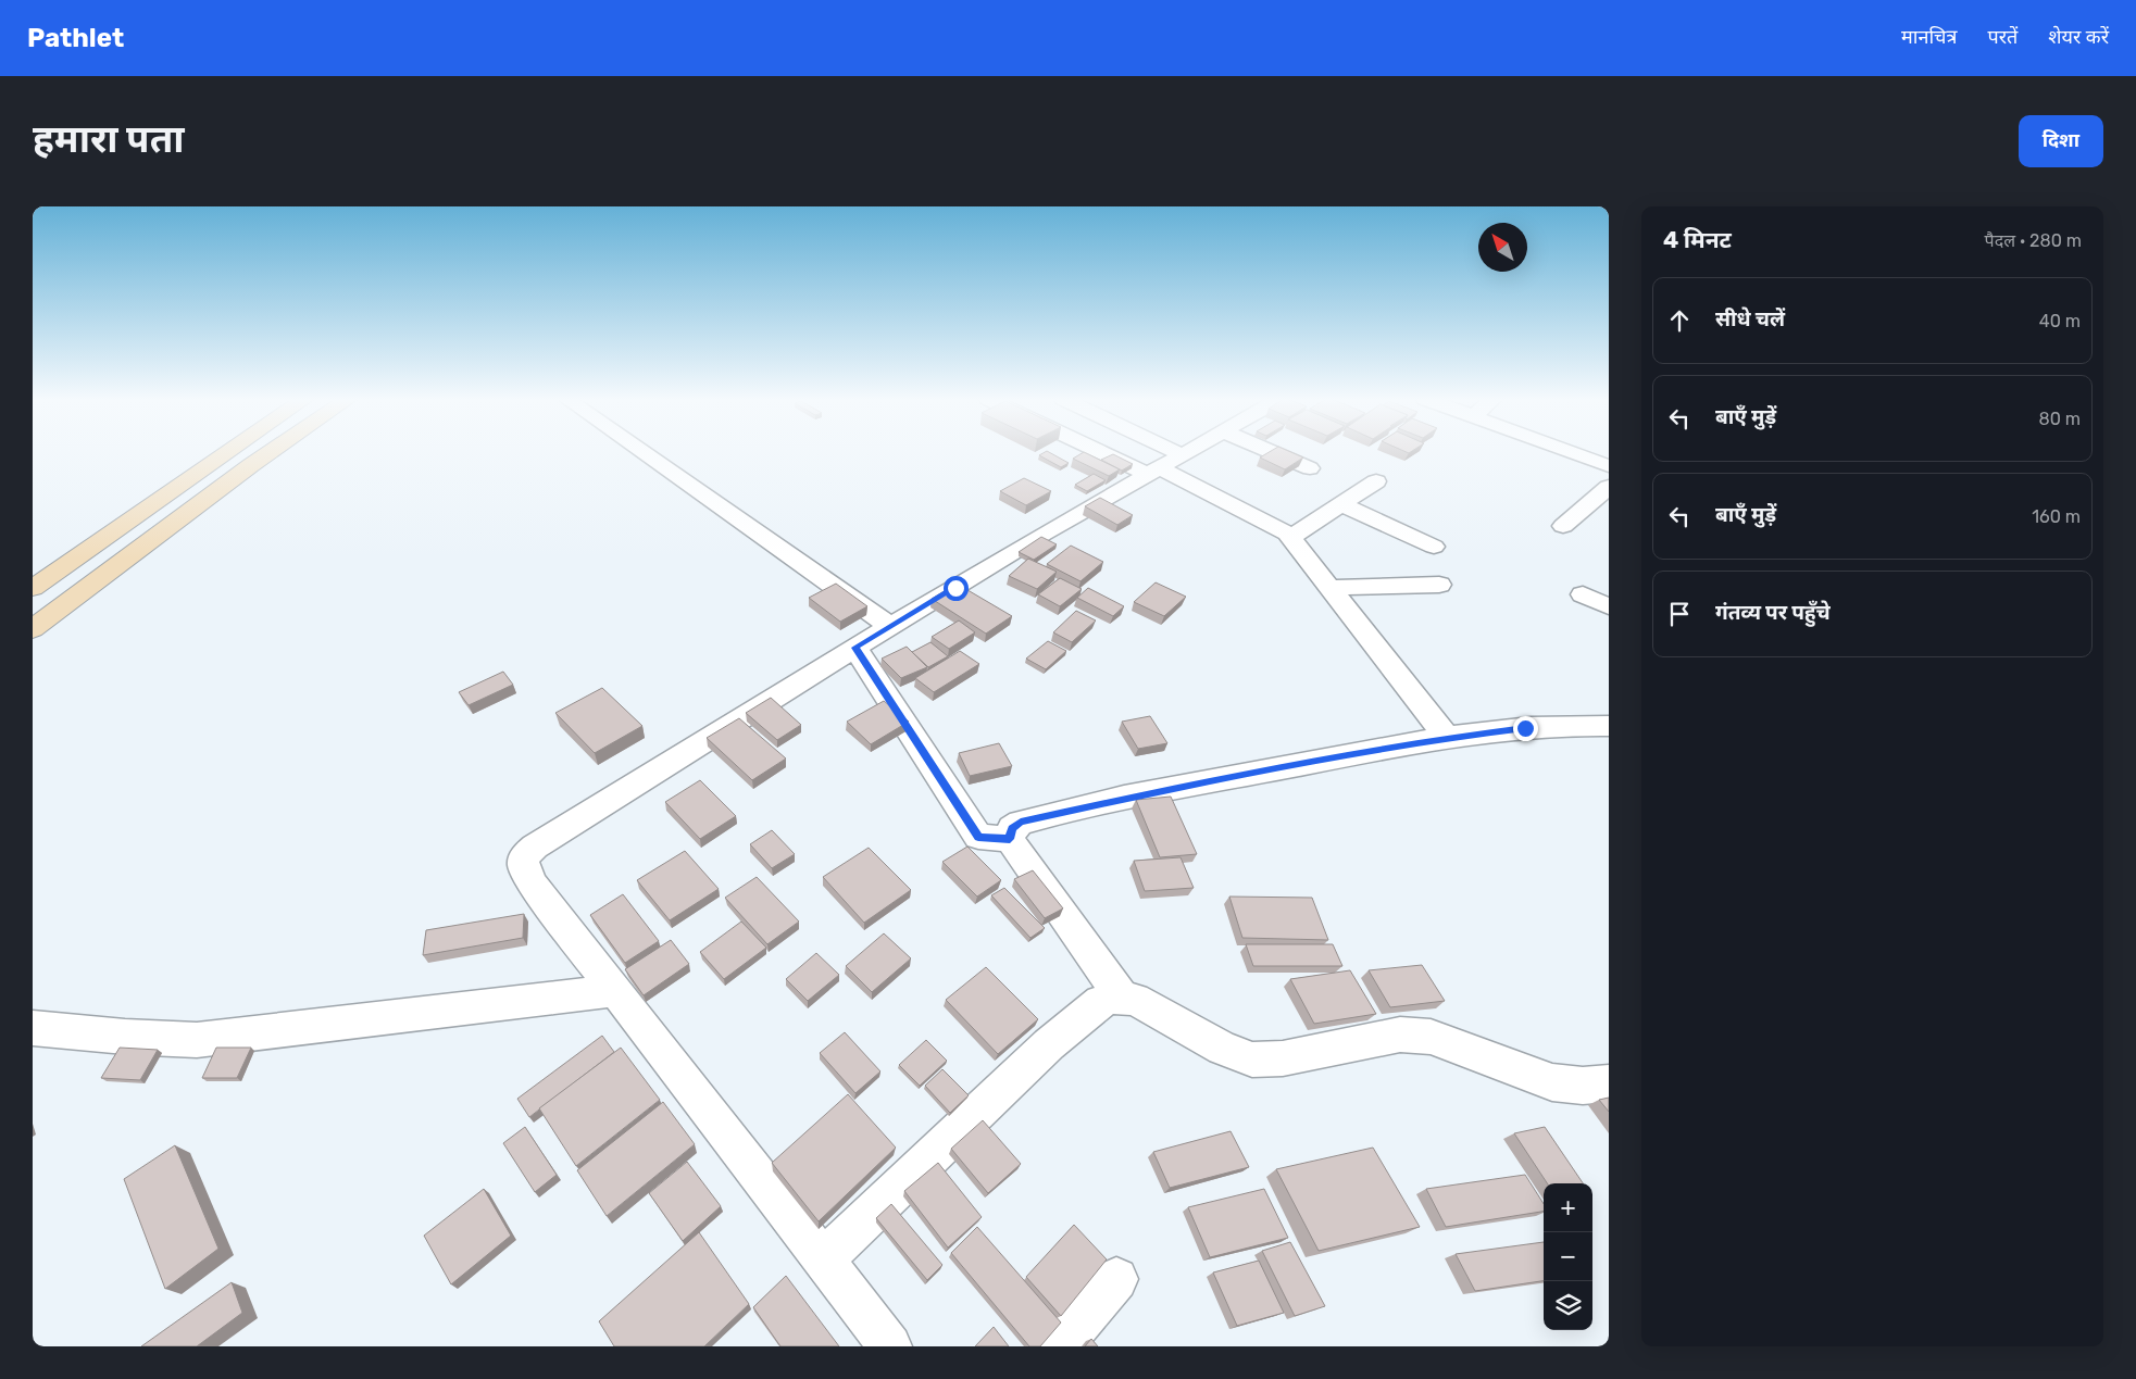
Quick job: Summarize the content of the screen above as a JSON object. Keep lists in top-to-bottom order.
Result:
{
  "north": "top left",
  "page": {
    "header": "Pathlet",
    "nav": ["मानचित्र", "परतें", "शेयर करें"],
    "buttons": "दिशा",
    "title": "हमारा पता",
    "heading": ["4 मिनट", "पैदल · 280 m"],
    "list": [
      ["सीधे चलें", "40 m"],
      ["बाएँ मुड़ें", "80 m"],
      ["बाएँ मुड़ें", "160 m"],
      "गंतव्य पर पहुँचे"
    ],
    "map_buttons": ["+", "−"]
  }
}
